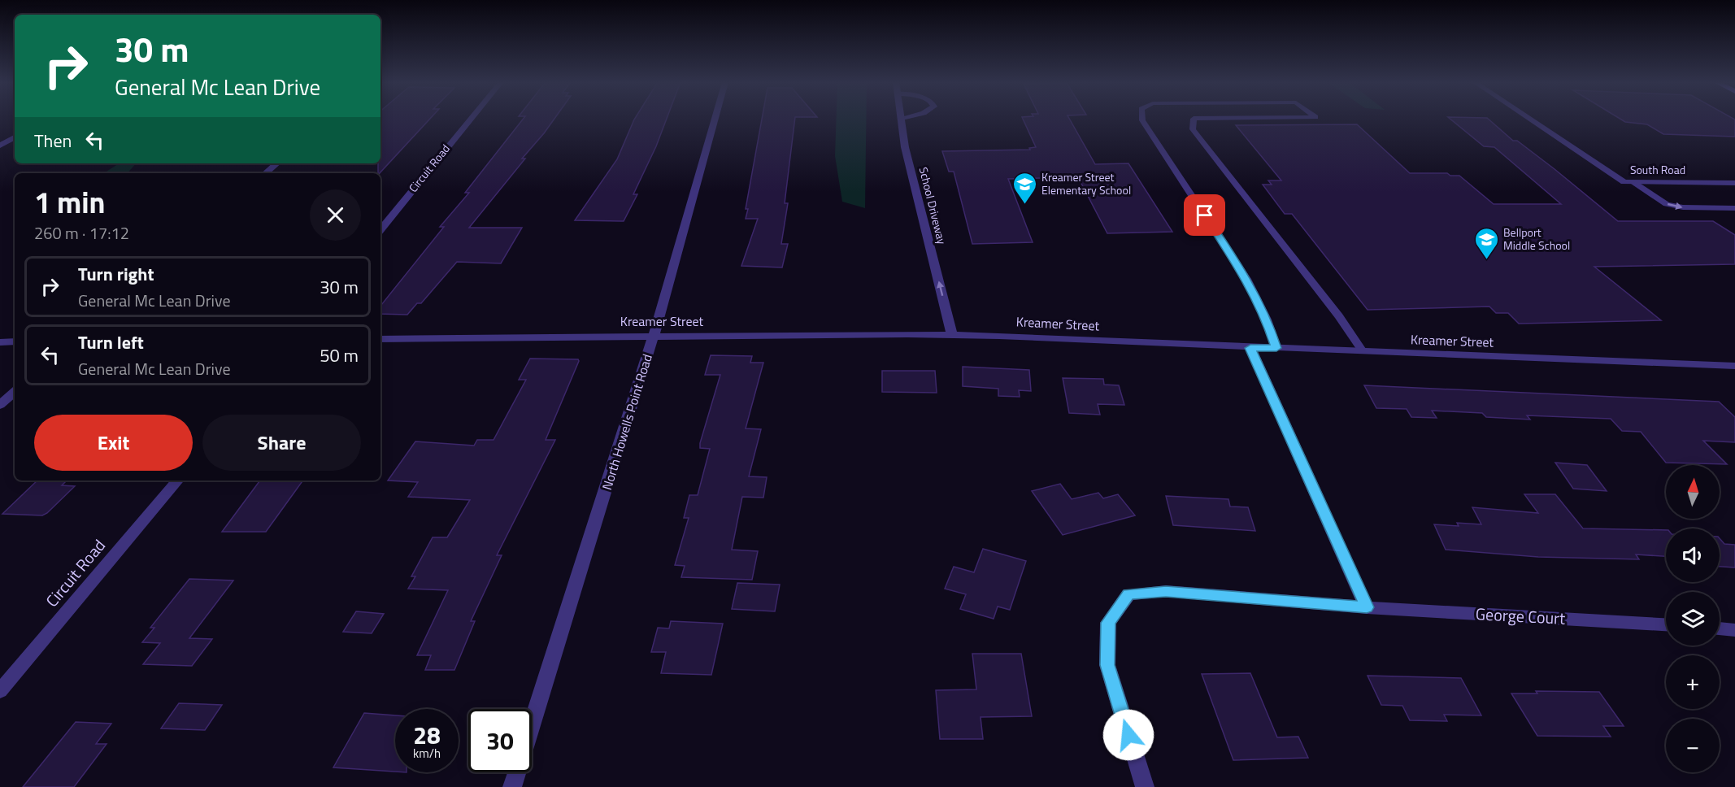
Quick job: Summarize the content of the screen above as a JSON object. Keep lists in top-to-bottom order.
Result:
{
  "streets": {
    "street": [
      "Circuit Road",
      "South Road",
      "School Driveway",
      "Kreamer Street",
      "North Howells Point Road",
      "George Court"
    ]
  },
  "crossings": [
    ["School Driveway", "Kreamer Street"],
    ["Kreamer Street", "North Howells Point Road"]
  ],
  "one_way": ["School Driveway"],
  "places": {
    "school or university": ["Kreamer Street Elementary School", "Bellport Middle School"]
  },
  "north": "top",
  "page": {
    "turn": ["30 m", "General Mc Lean Drive"],
    "then": "Then",
    "heading": ["1 min", "260 m · 17:12"],
    "list": [
      {
        "name": "Turn right",
        "note": "General Mc Lean Drive",
        "value": "30 m"
      },
      {
        "name": "Turn left",
        "note": "General Mc Lean Drive",
        "value": "50 m"
      }
    ],
    "buttons": ["Exit", "Share"],
    "map_buttons": ["+", "−"],
    "speed": "28 km/h",
    "limit": "30"
  }
}
